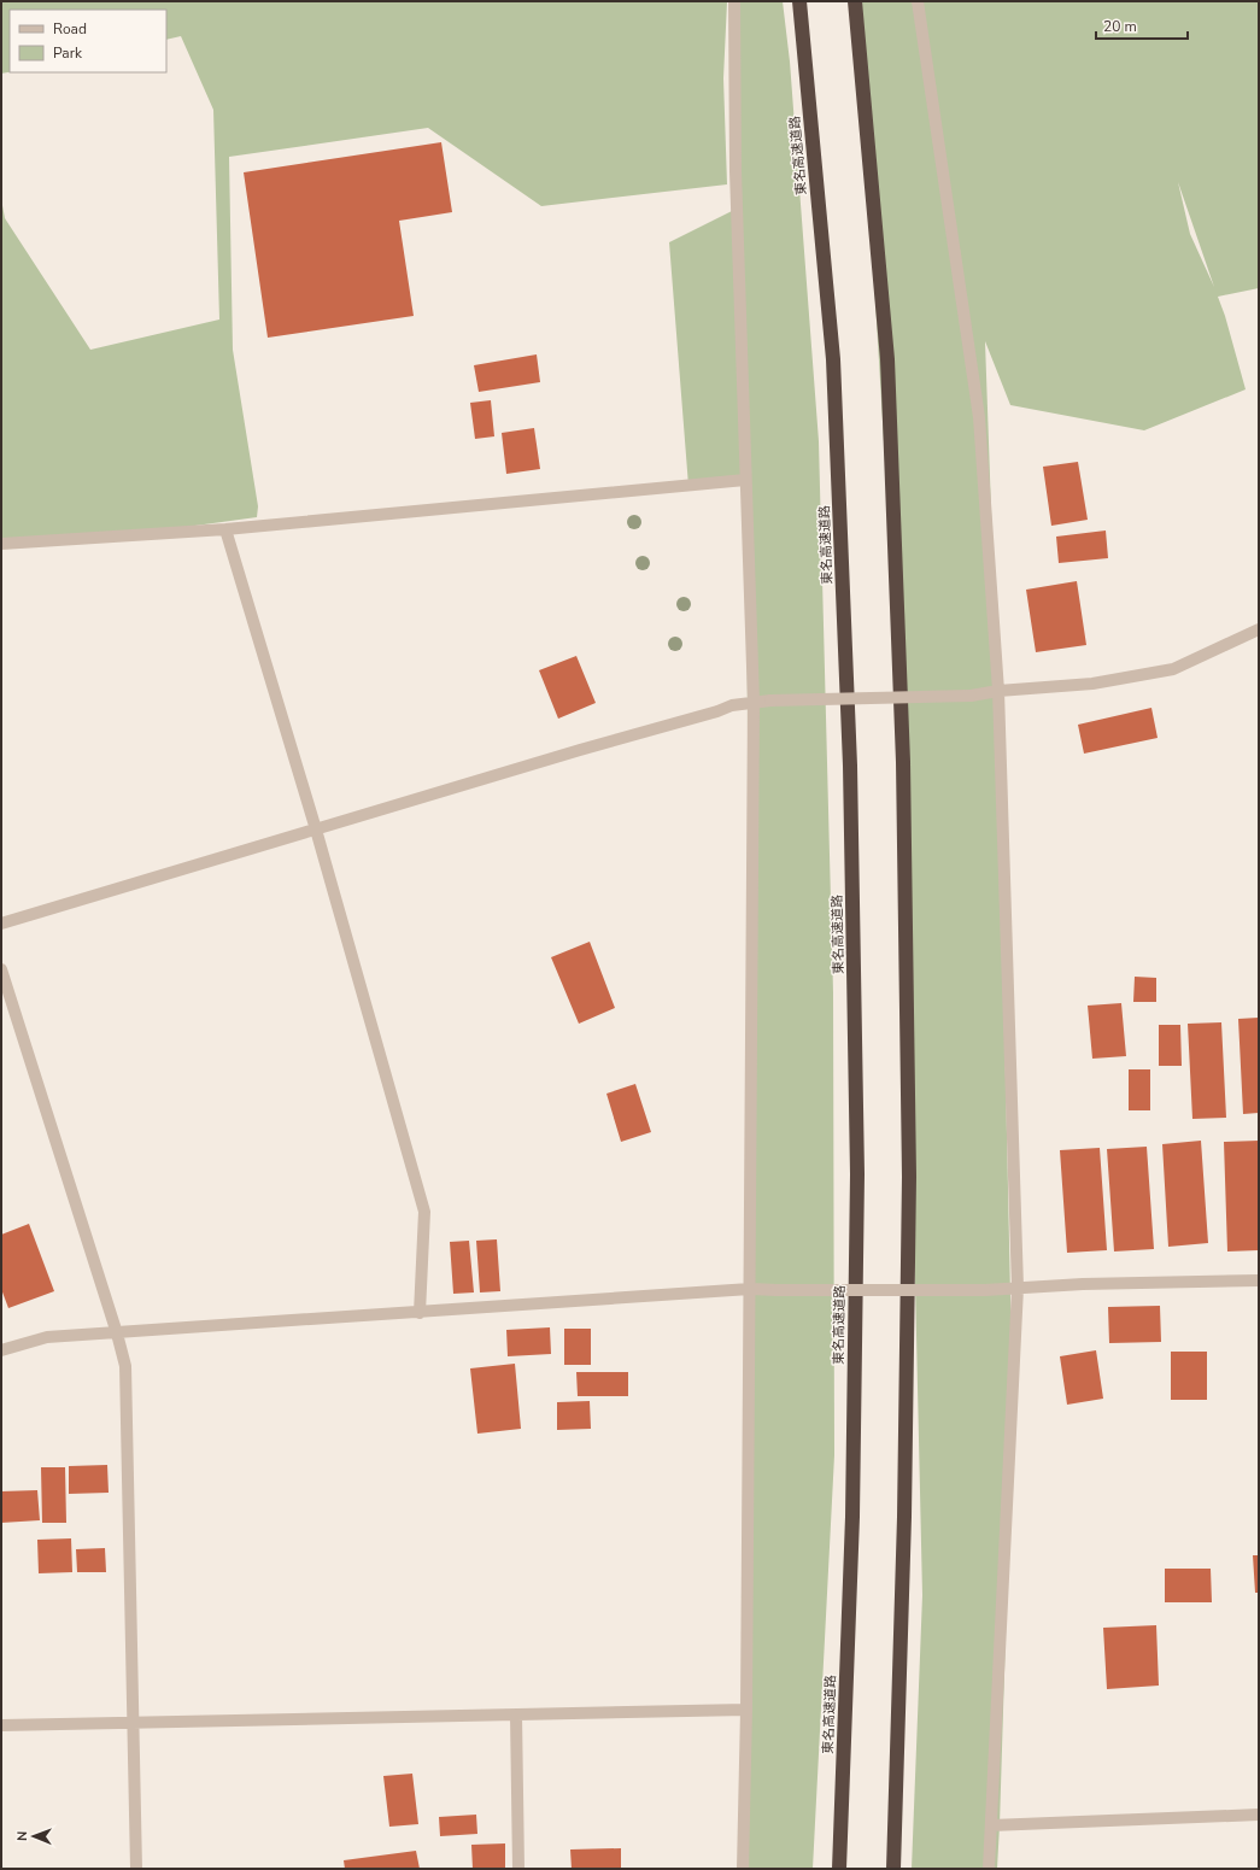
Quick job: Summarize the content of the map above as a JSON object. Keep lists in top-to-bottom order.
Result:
{
  "streets": {
    "highway": ["東名高速道路"]
  },
  "legend": ["Road", "Park"],
  "scale_bar": "20 m",
  "north": "left"
}
